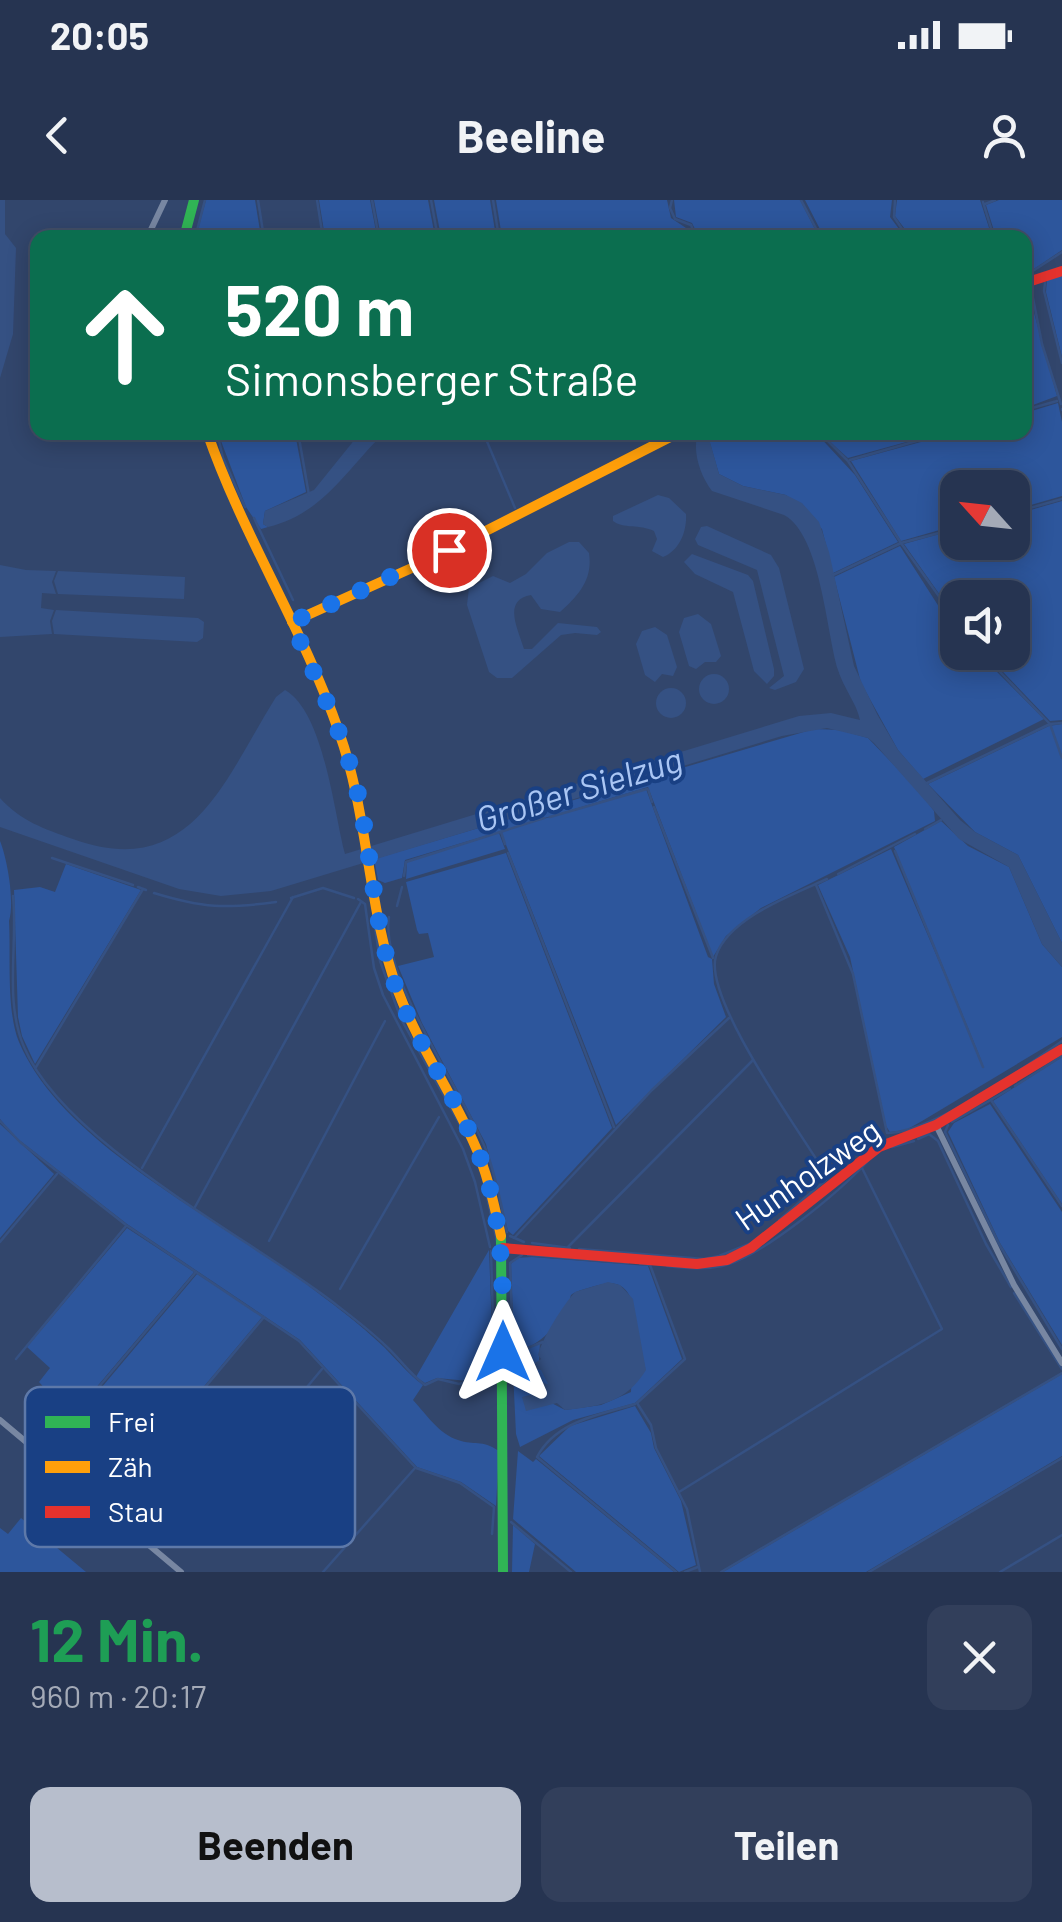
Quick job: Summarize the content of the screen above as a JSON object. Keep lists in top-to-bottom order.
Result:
{
  "streets": {
    "street": ["Hunholzweg"]
  },
  "water": ["Großer Sielzug"],
  "legend": ["Frei", "Zäh", "Stau"],
  "north": "top left",
  "page": {
    "status": "20:05",
    "header": "Beeline",
    "turn": ["520 m", "Simonsberger Straße"],
    "heading": ["12 Min.", "960 m · 20:17"],
    "buttons": ["Beenden", "Teilen"]
  }
}
